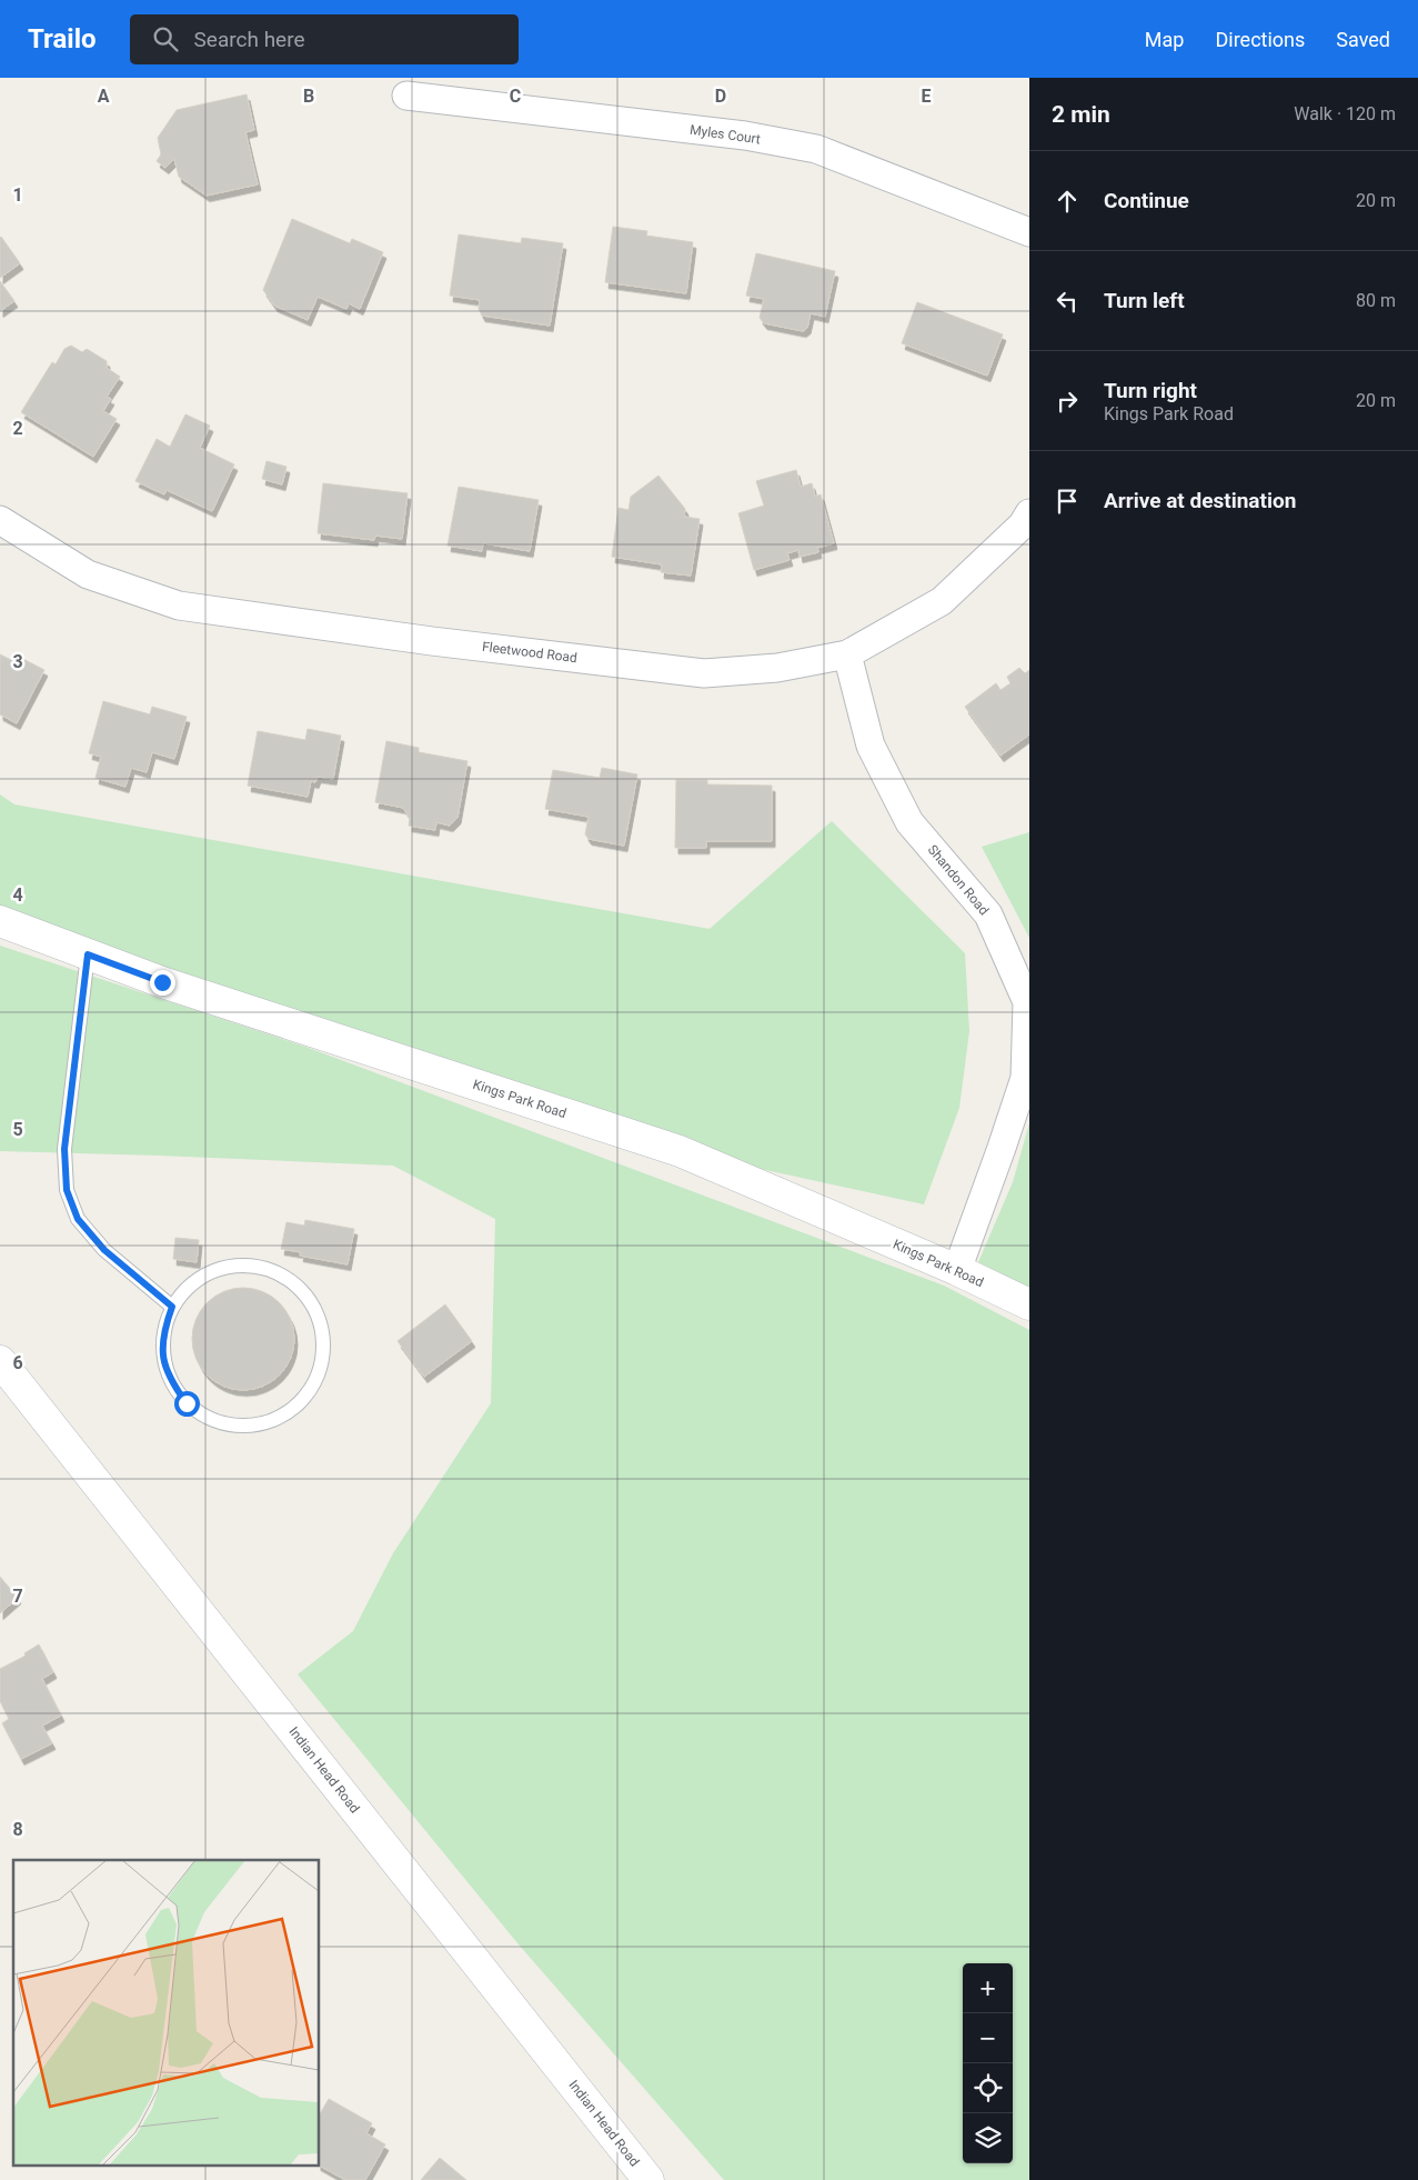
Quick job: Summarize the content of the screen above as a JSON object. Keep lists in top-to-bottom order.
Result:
{
  "streets": {
    "street": [
      "Myles Court",
      "Fleetwood Road",
      "Shandon Road",
      "Kings Park Road",
      "Indian Head Road"
    ]
  },
  "crossings": [
    ["Fleetwood Road", "Shandon Road"],
    ["Shandon Road", "Kings Park Road"]
  ],
  "page": {
    "header": "Trailo",
    "search": "Search here",
    "nav": ["Map", "Directions", "Saved"],
    "heading": ["2 min", "Walk · 120 m"],
    "list": [
      ["Continue", "20 m"],
      ["Turn left", "80 m"],
      ["Turn right", "Kings Park Road", "20 m"],
      "Arrive at destination"
    ],
    "map_buttons": ["+", "−"]
  },
  "grid": {
    "columns": [
      "A",
      "B",
      "C",
      "D",
      "E"
    ],
    "rows": [
      "1",
      "2",
      "3",
      "4",
      "5",
      "6",
      "7",
      "8"
    ]
  }
}
